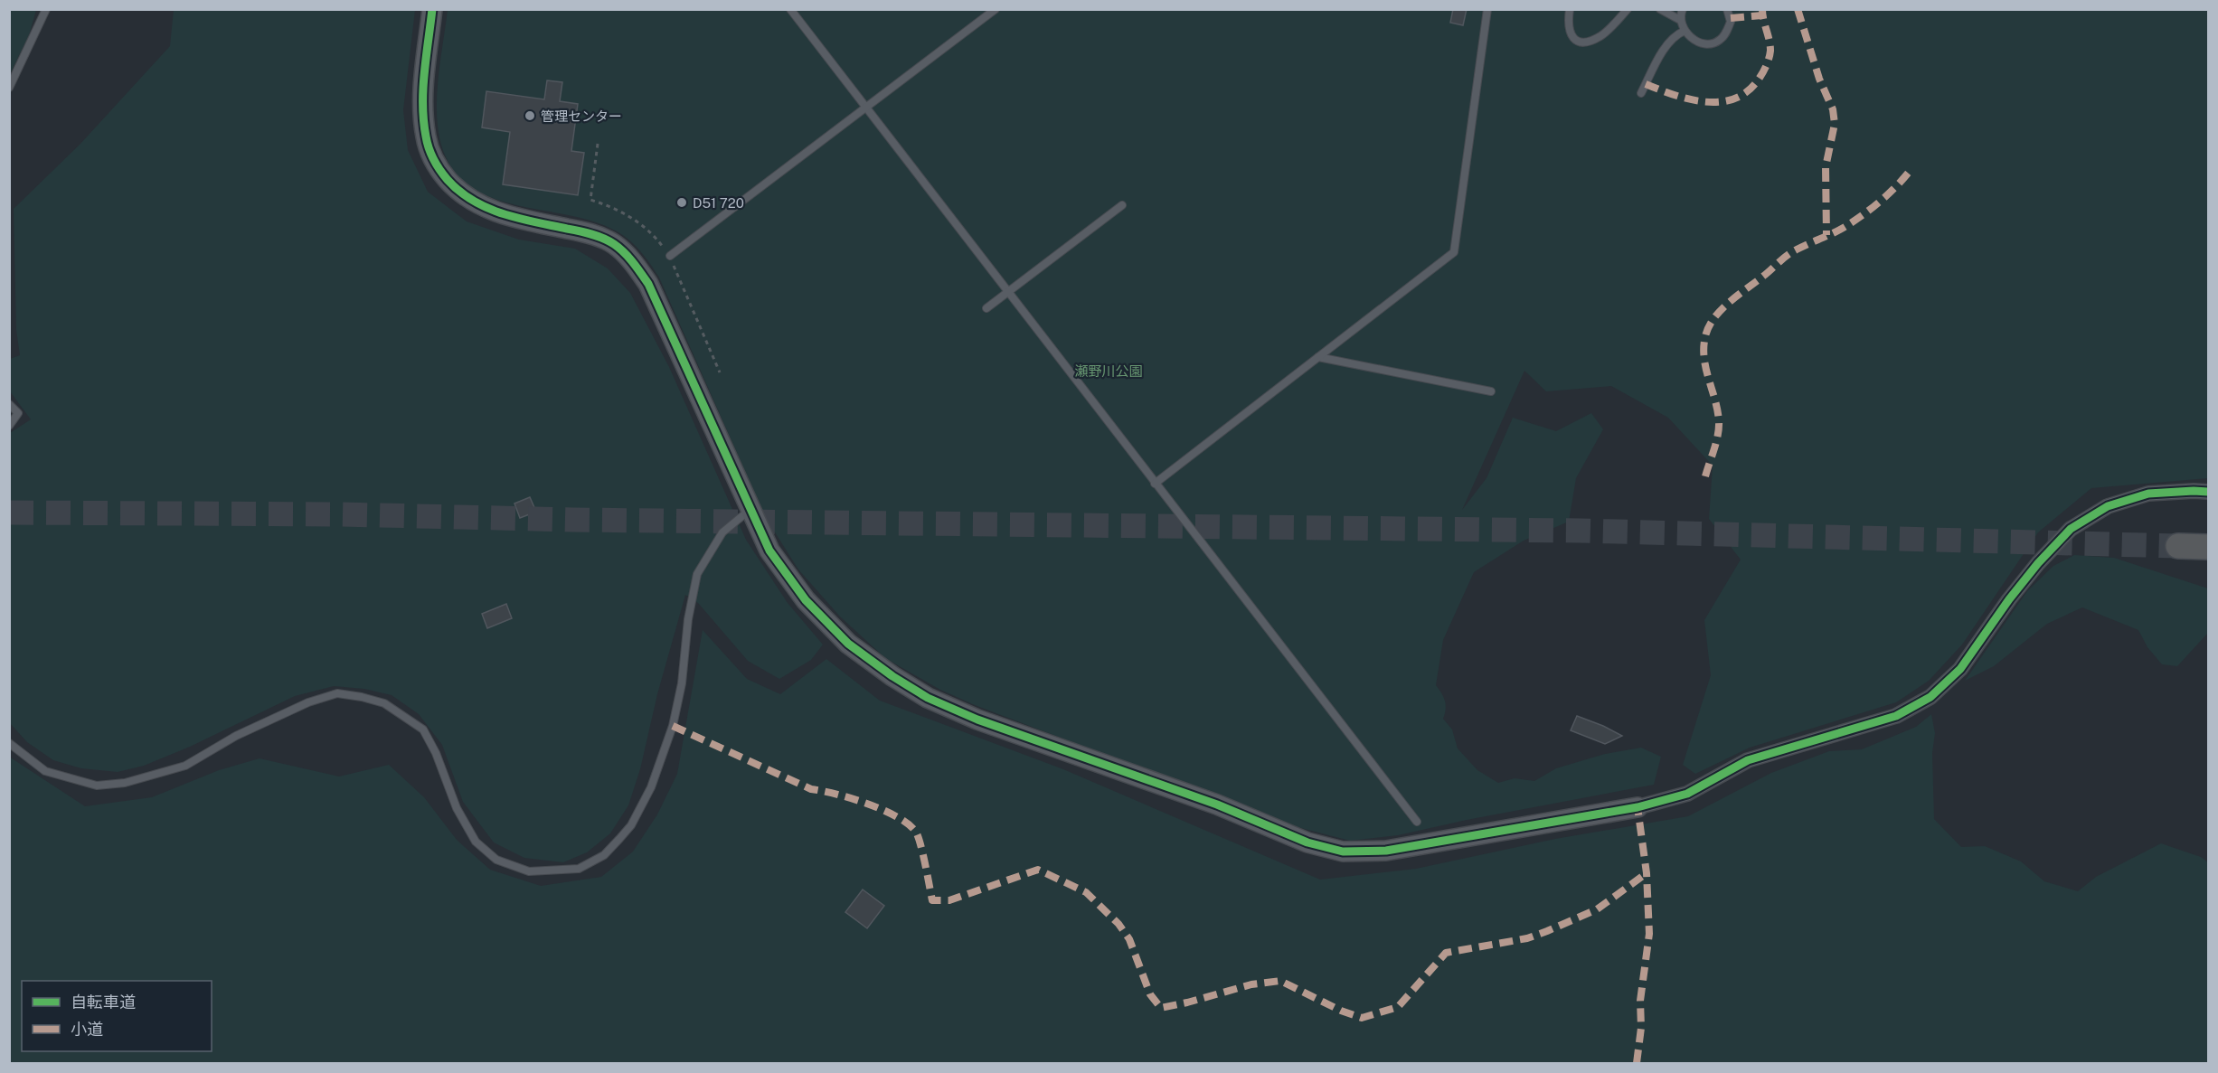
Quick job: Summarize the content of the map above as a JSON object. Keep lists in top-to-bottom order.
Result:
{
  "parks": ["瀬野川公園"],
  "places": ["管理センター", "D51 720"],
  "legend": ["自転車道", "小道"]
}
